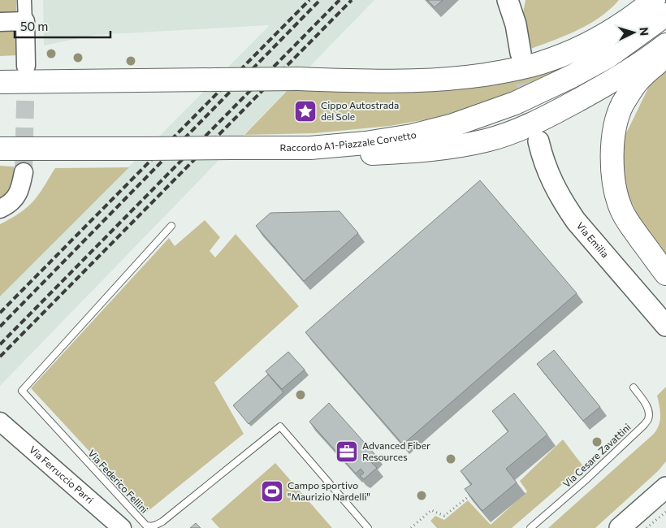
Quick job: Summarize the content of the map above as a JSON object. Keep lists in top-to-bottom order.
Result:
{
  "streets": {
    "highway": ["Raccordo A1-Piazzale Corvetto"],
    "main road": ["Via Emilia"],
    "street": ["Via Ferruccio Parri"],
    "lane": ["Via Cesare Zavattini", "Via Federico Fellini"]
  },
  "places": {
    "place": ["Cippo Autostrada del Sole"],
    "office": ["Advanced Fiber Resources"],
    "sports": ["Campo sportivo \"Maurizio Nardelli\""]
  },
  "scale_bar": "50 m",
  "north": "right"
}
